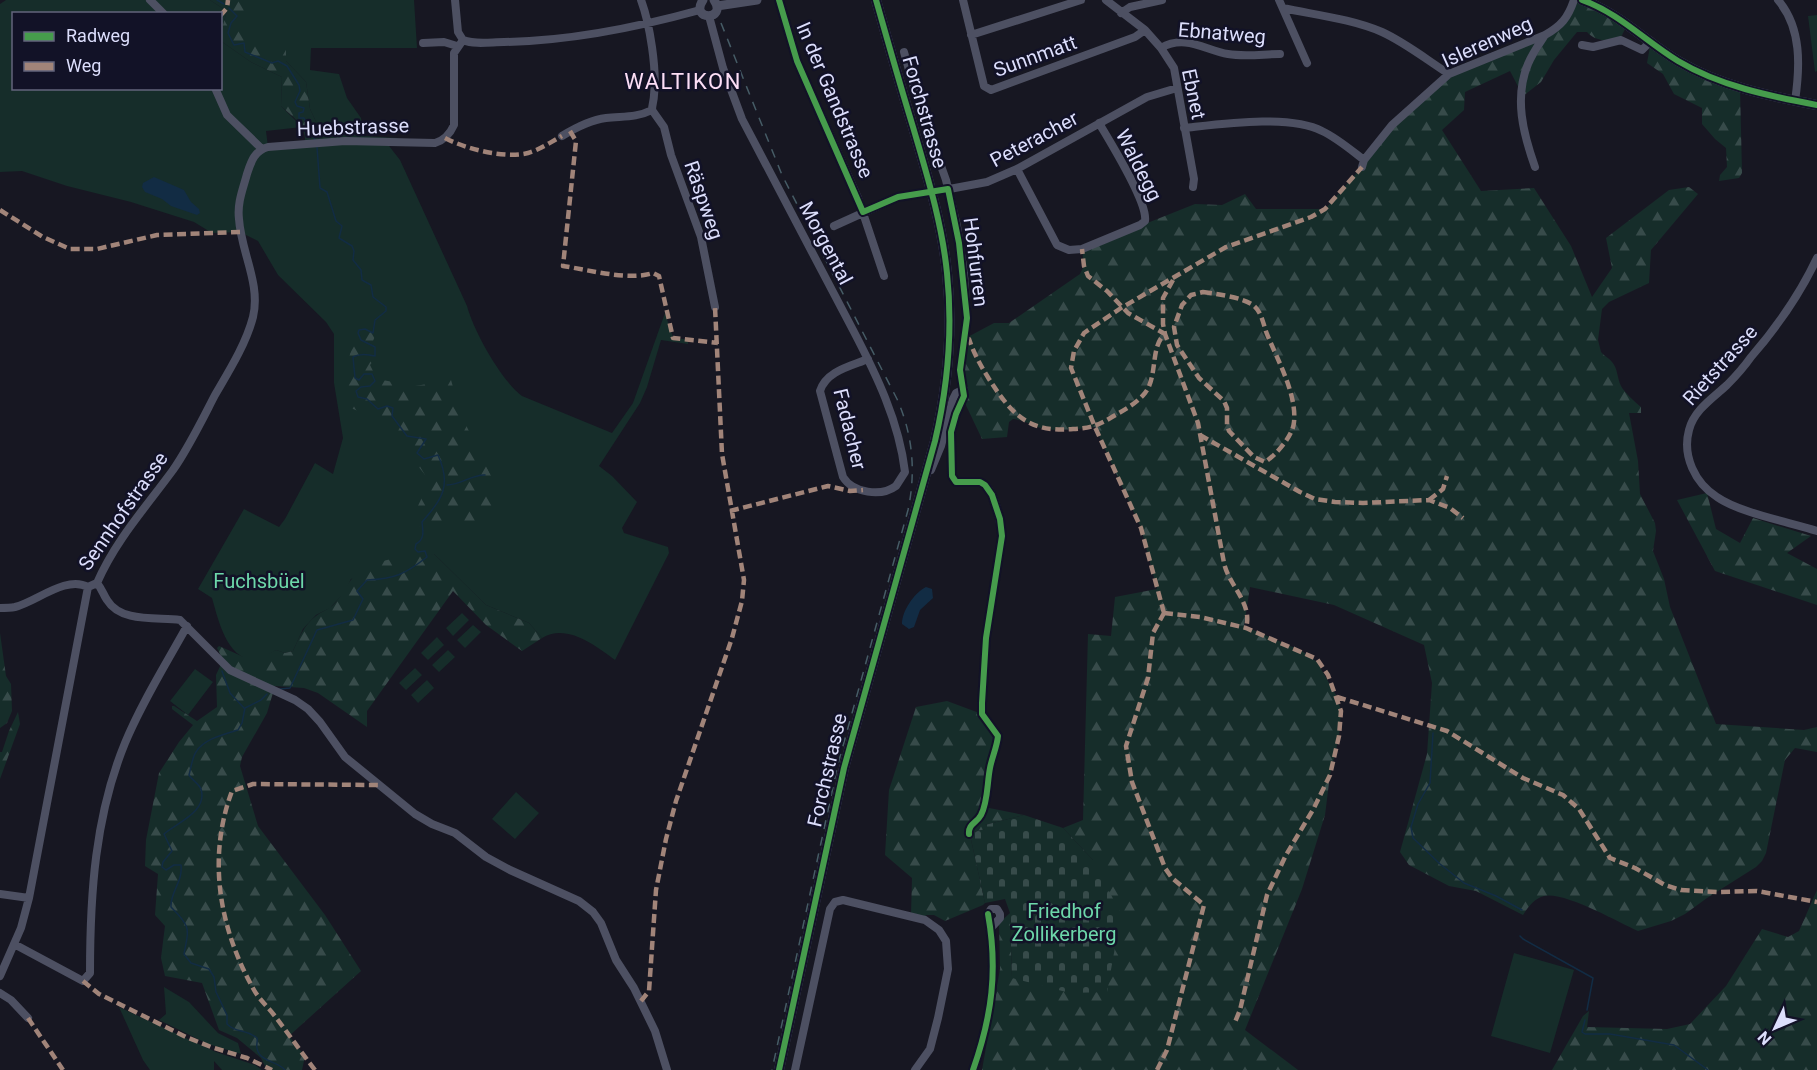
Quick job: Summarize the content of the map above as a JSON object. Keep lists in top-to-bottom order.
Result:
{
  "streets": {
    "main road": ["Forchstrasse"],
    "street": [
      "Ebnatweg",
      "Islerenweg",
      "Sunnmatt",
      "Ebnet",
      "In der Gandstrasse",
      "Huebstrasse",
      "Peteracher",
      "Waldegg",
      "Räspweg",
      "Morgental",
      "Hohfurren",
      "Rietstrasse",
      "Fadacher",
      "Sennhofstrasse"
    ]
  },
  "crossings": [
    ["Ebnatweg", "Ebnet"],
    ["Islerenweg", "Ebnet"],
    ["Sunnmatt", "Ebnet"],
    ["Ebnet", "Peteracher"],
    ["In der Gandstrasse", "Peteracher"],
    ["Forchstrasse", "Hohfurren"],
    ["Huebstrasse", "Sennhofstrasse"],
    ["Peteracher", "Waldegg"],
    ["Peteracher", "Hohfurren"],
    ["Morgental", "Fadacher"]
  ],
  "districts": ["WALTIKON"],
  "parks": ["Fuchsbüel", "Friedhof Zollikerberg"],
  "legend": ["Radweg", "Weg"],
  "north": "bottom left"
}
